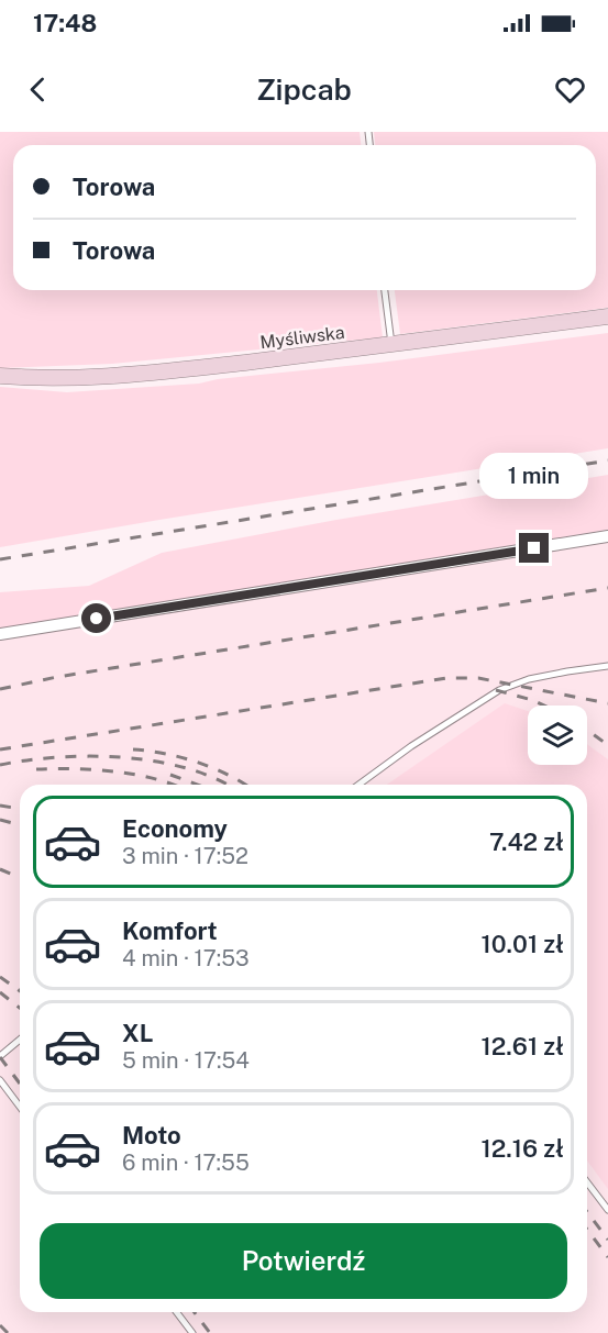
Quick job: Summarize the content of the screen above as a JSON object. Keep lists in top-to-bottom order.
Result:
{
  "streets": {
    "street": ["Myśliwska"]
  },
  "page": {
    "status": "17:48",
    "header": "Zipcab",
    "banner": ["Torowa", "Torowa"],
    "bubble": "1 min",
    "list": [
      {
        "name": "Economy",
        "note": "3 min · 17:52",
        "value": "7.42 zł"
      },
      {
        "name": "Komfort",
        "note": "4 min · 17:53",
        "value": "10.01 zł"
      },
      {
        "name": "XL",
        "note": "5 min · 17:54",
        "value": "12.61 zł"
      },
      {
        "name": "Moto",
        "note": "6 min · 17:55",
        "value": "12.16 zł"
      }
    ],
    "buttons": "Potwierdź"
  }
}
